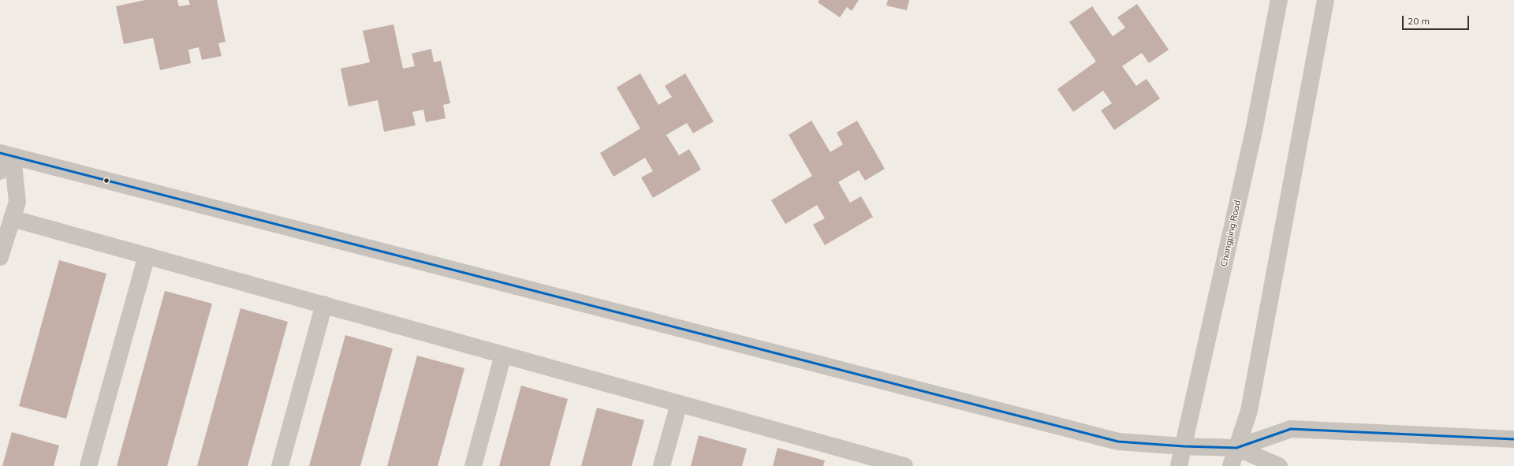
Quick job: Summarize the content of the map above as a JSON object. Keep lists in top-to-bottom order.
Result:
{
  "streets": {
    "street": ["Changping Road"]
  },
  "scale_bar": "20 m"
}
